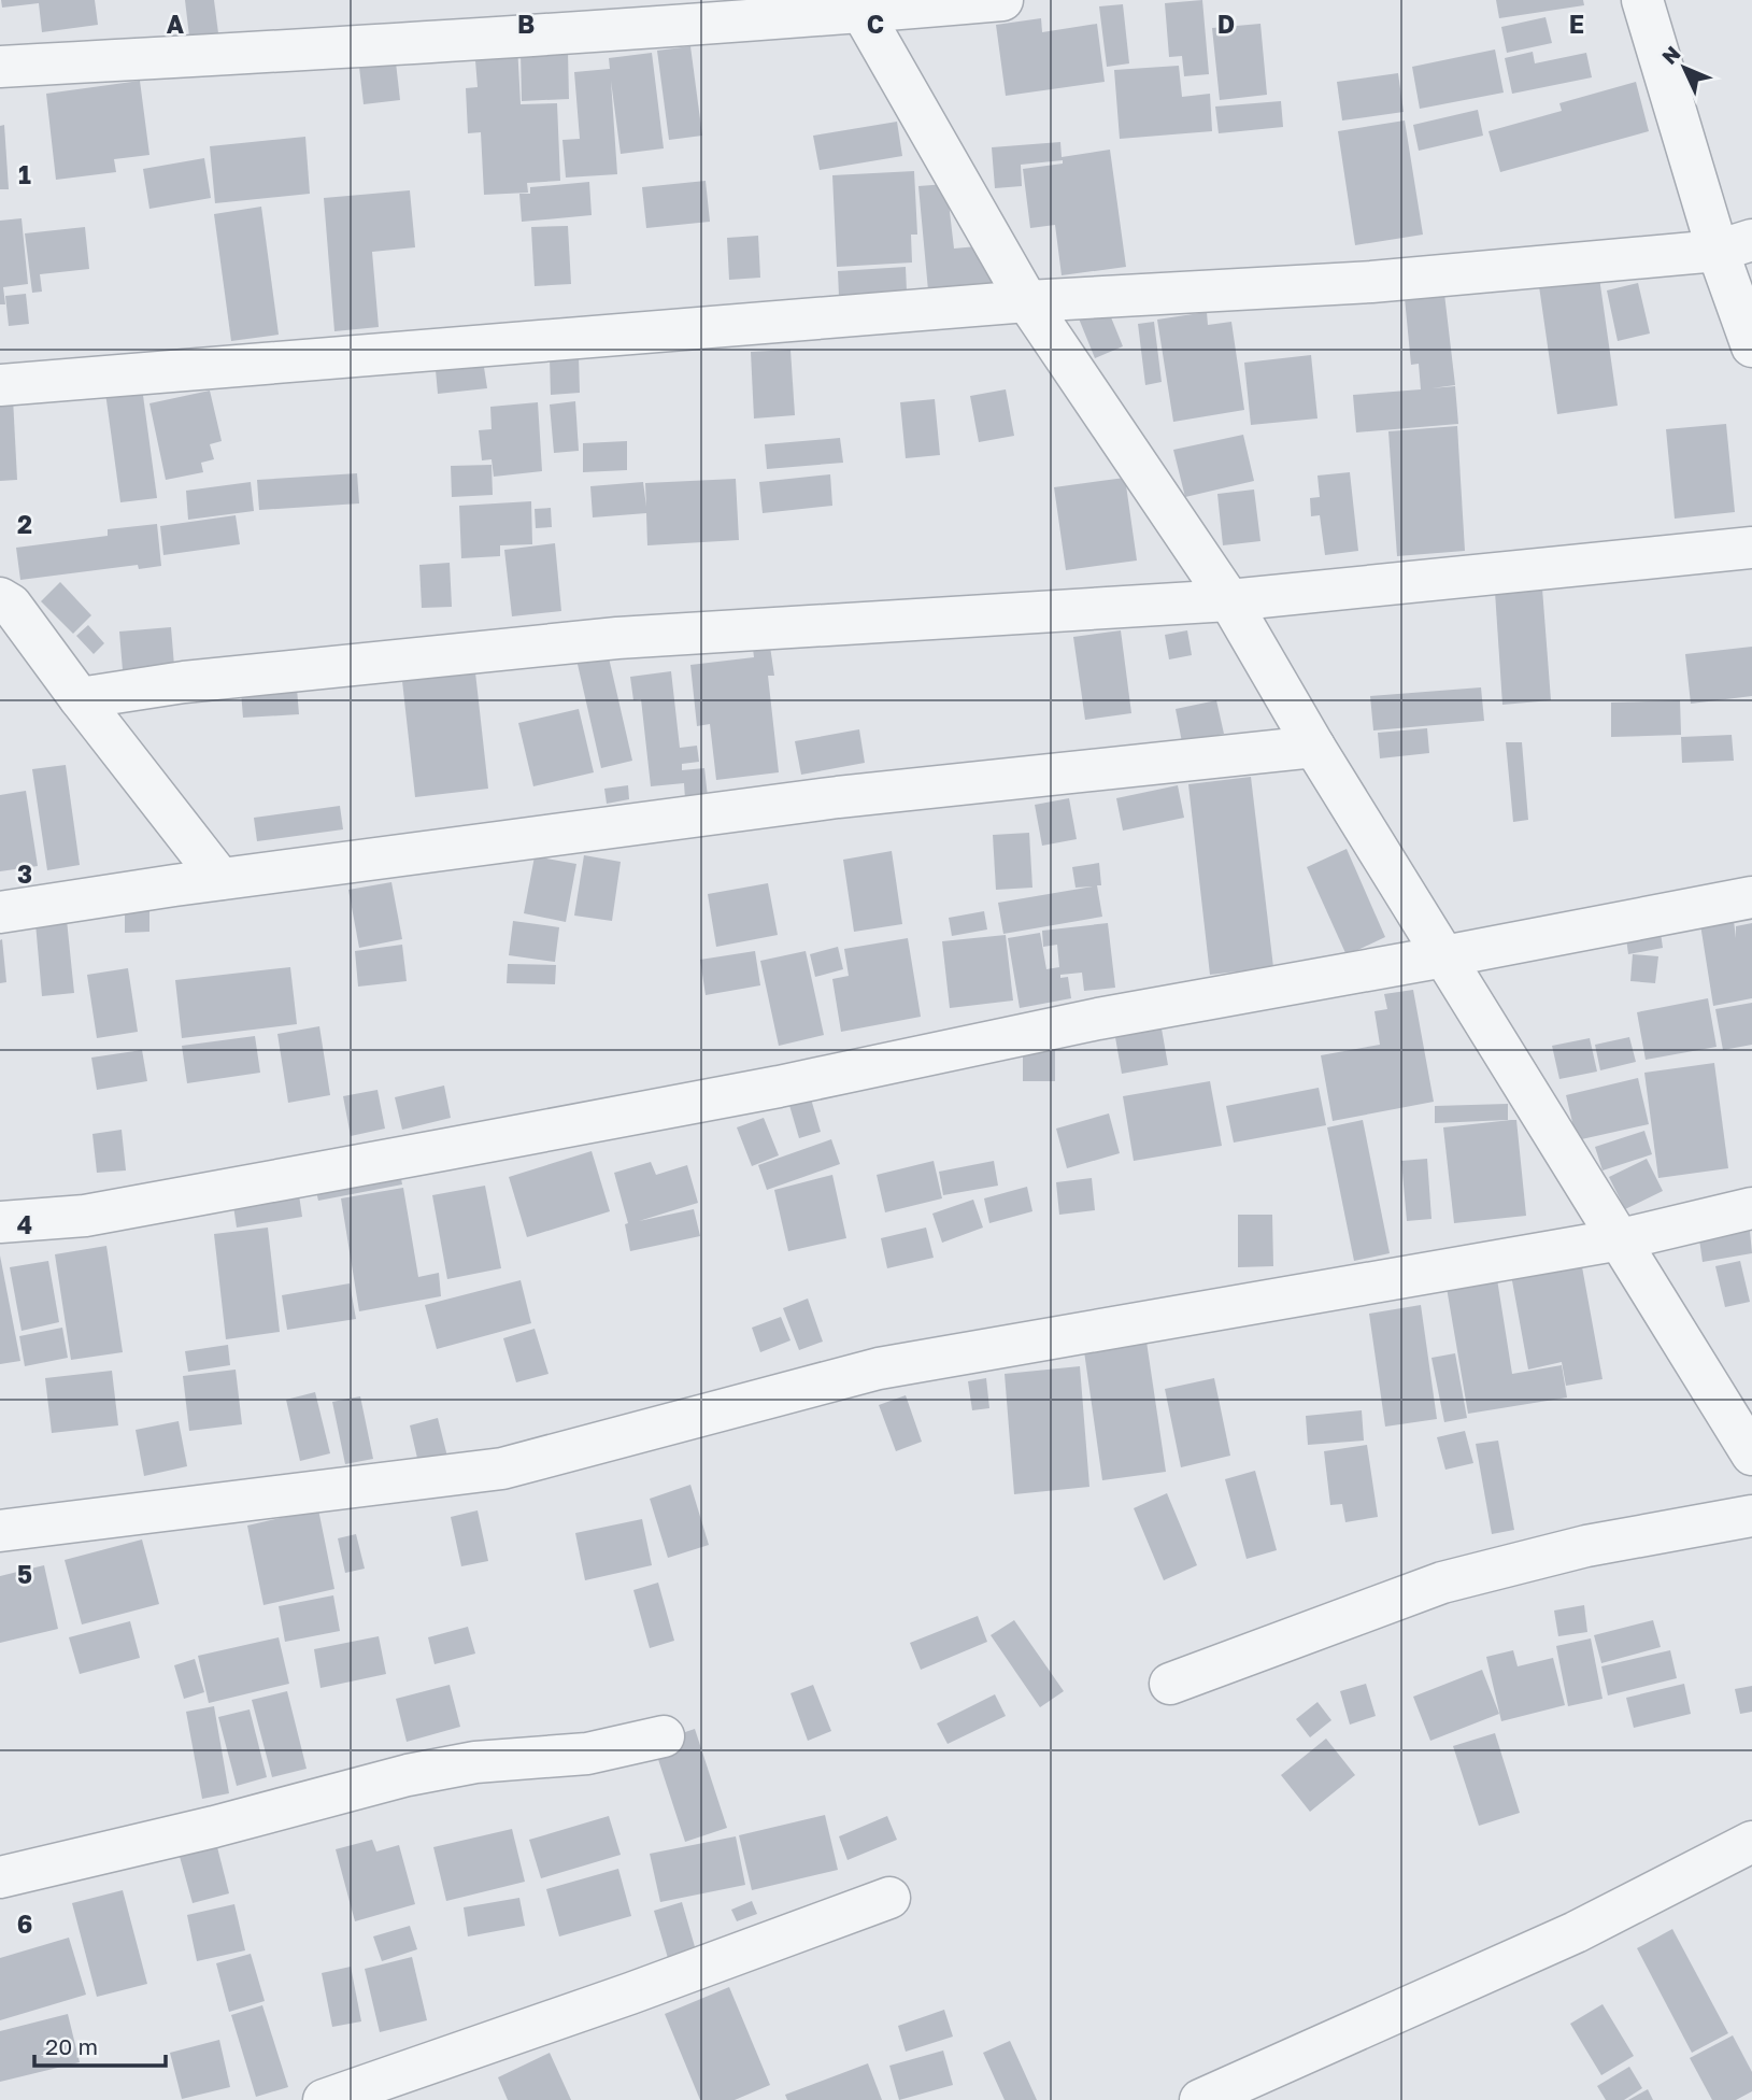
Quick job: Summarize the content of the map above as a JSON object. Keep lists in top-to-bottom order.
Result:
{
  "scale_bar": "20 m",
  "north": "top left",
  "grid": {
    "columns": [
      "A",
      "B",
      "C",
      "D",
      "E"
    ],
    "rows": [
      "1",
      "2",
      "3",
      "4",
      "5",
      "6"
    ]
  }
}
